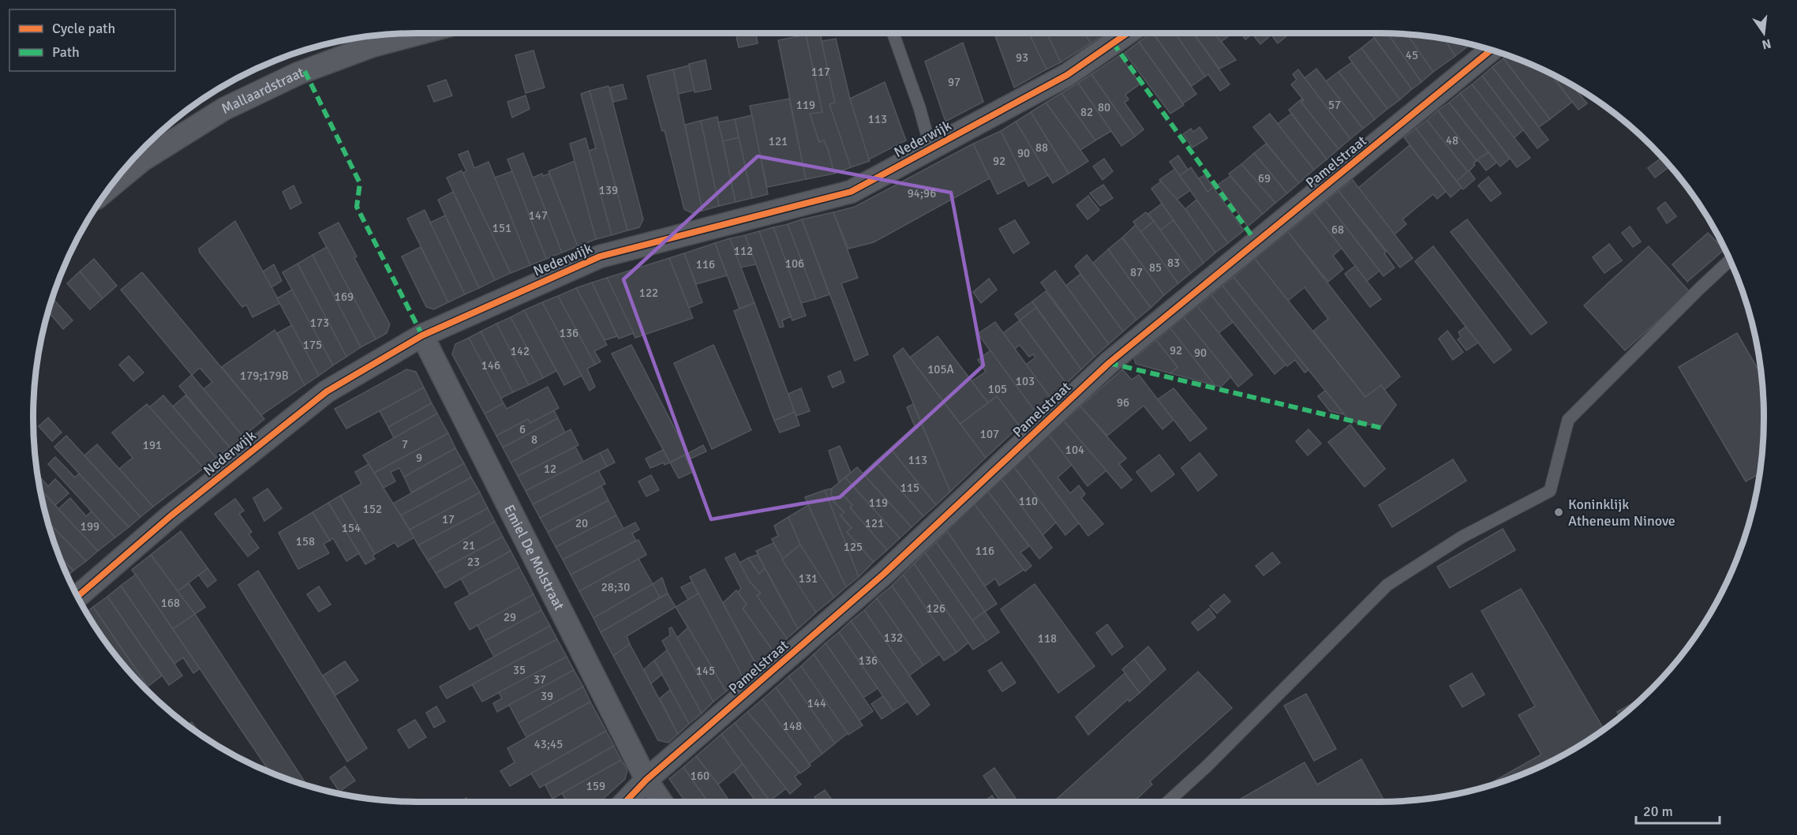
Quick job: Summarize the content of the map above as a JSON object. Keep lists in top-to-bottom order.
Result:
{
  "streets": {
    "street": [
      "Mallaardstraat",
      "Nederwijk",
      "Pamelstraat",
      "Emiel De Molstraat"
    ]
  },
  "crossings": [
    ["Nederwijk", "Emiel De Molstraat"],
    ["Pamelstraat", "Emiel De Molstraat"]
  ],
  "places": ["Koninklijk Atheneum Ninove"],
  "house_numbers": [
    "45",
    "93",
    "117",
    "97",
    "119",
    "57",
    "80",
    "82",
    "113",
    "48",
    "121",
    "88",
    "90",
    "92",
    "69",
    "139",
    "94;96",
    "147",
    "151",
    "68",
    "112",
    "83",
    "106",
    "116",
    "85",
    "87",
    "122",
    "169",
    "173",
    "136",
    "175",
    "92",
    "142",
    "90",
    "146",
    "105A",
    "179;179B",
    "103",
    "105",
    "96",
    "6",
    "107",
    "8",
    "7",
    "191",
    "104",
    "9",
    "113",
    "12",
    "115",
    "110",
    "119",
    "152",
    "17",
    "20",
    "121",
    "199",
    "154",
    "158",
    "21",
    "125",
    "116",
    "23",
    "131",
    "28;30",
    "168",
    "126",
    "29",
    "132",
    "118",
    "136",
    "35",
    "145",
    "37",
    "39",
    "144",
    "148",
    "43;45",
    "160",
    "159"
  ],
  "legend": ["Cycle path", "Path"],
  "scale_bar": "20 m",
  "north": "bottom"
}
